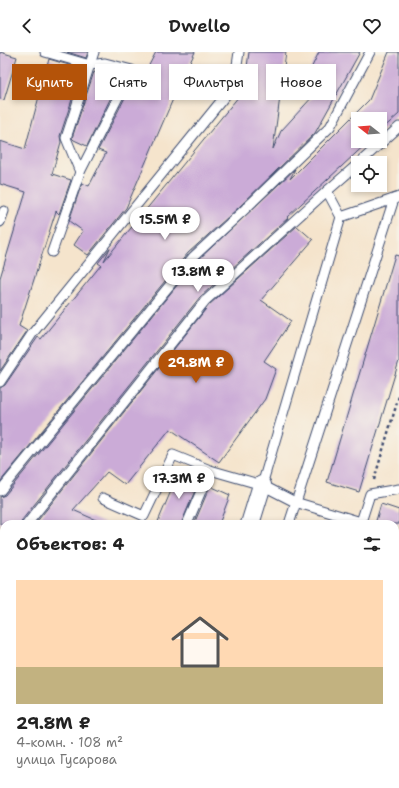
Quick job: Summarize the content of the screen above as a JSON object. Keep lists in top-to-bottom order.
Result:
{
  "north": "left",
  "page": {
    "header": "Dwello",
    "chip": [
      "Купить",
      "Снять",
      "Фильтры",
      "Новое"
    ],
    "price": [
      "15.5M ₽",
      "13.8M ₽",
      "29.8M ₽",
      "17.3M ₽"
    ],
    "heading": "Объектов: 4",
    "list": [
      {
        "name": "29.8M ₽",
        "note": "4-комн. · 108 m² · улица Гусарова"
      }
    ]
  }
}
